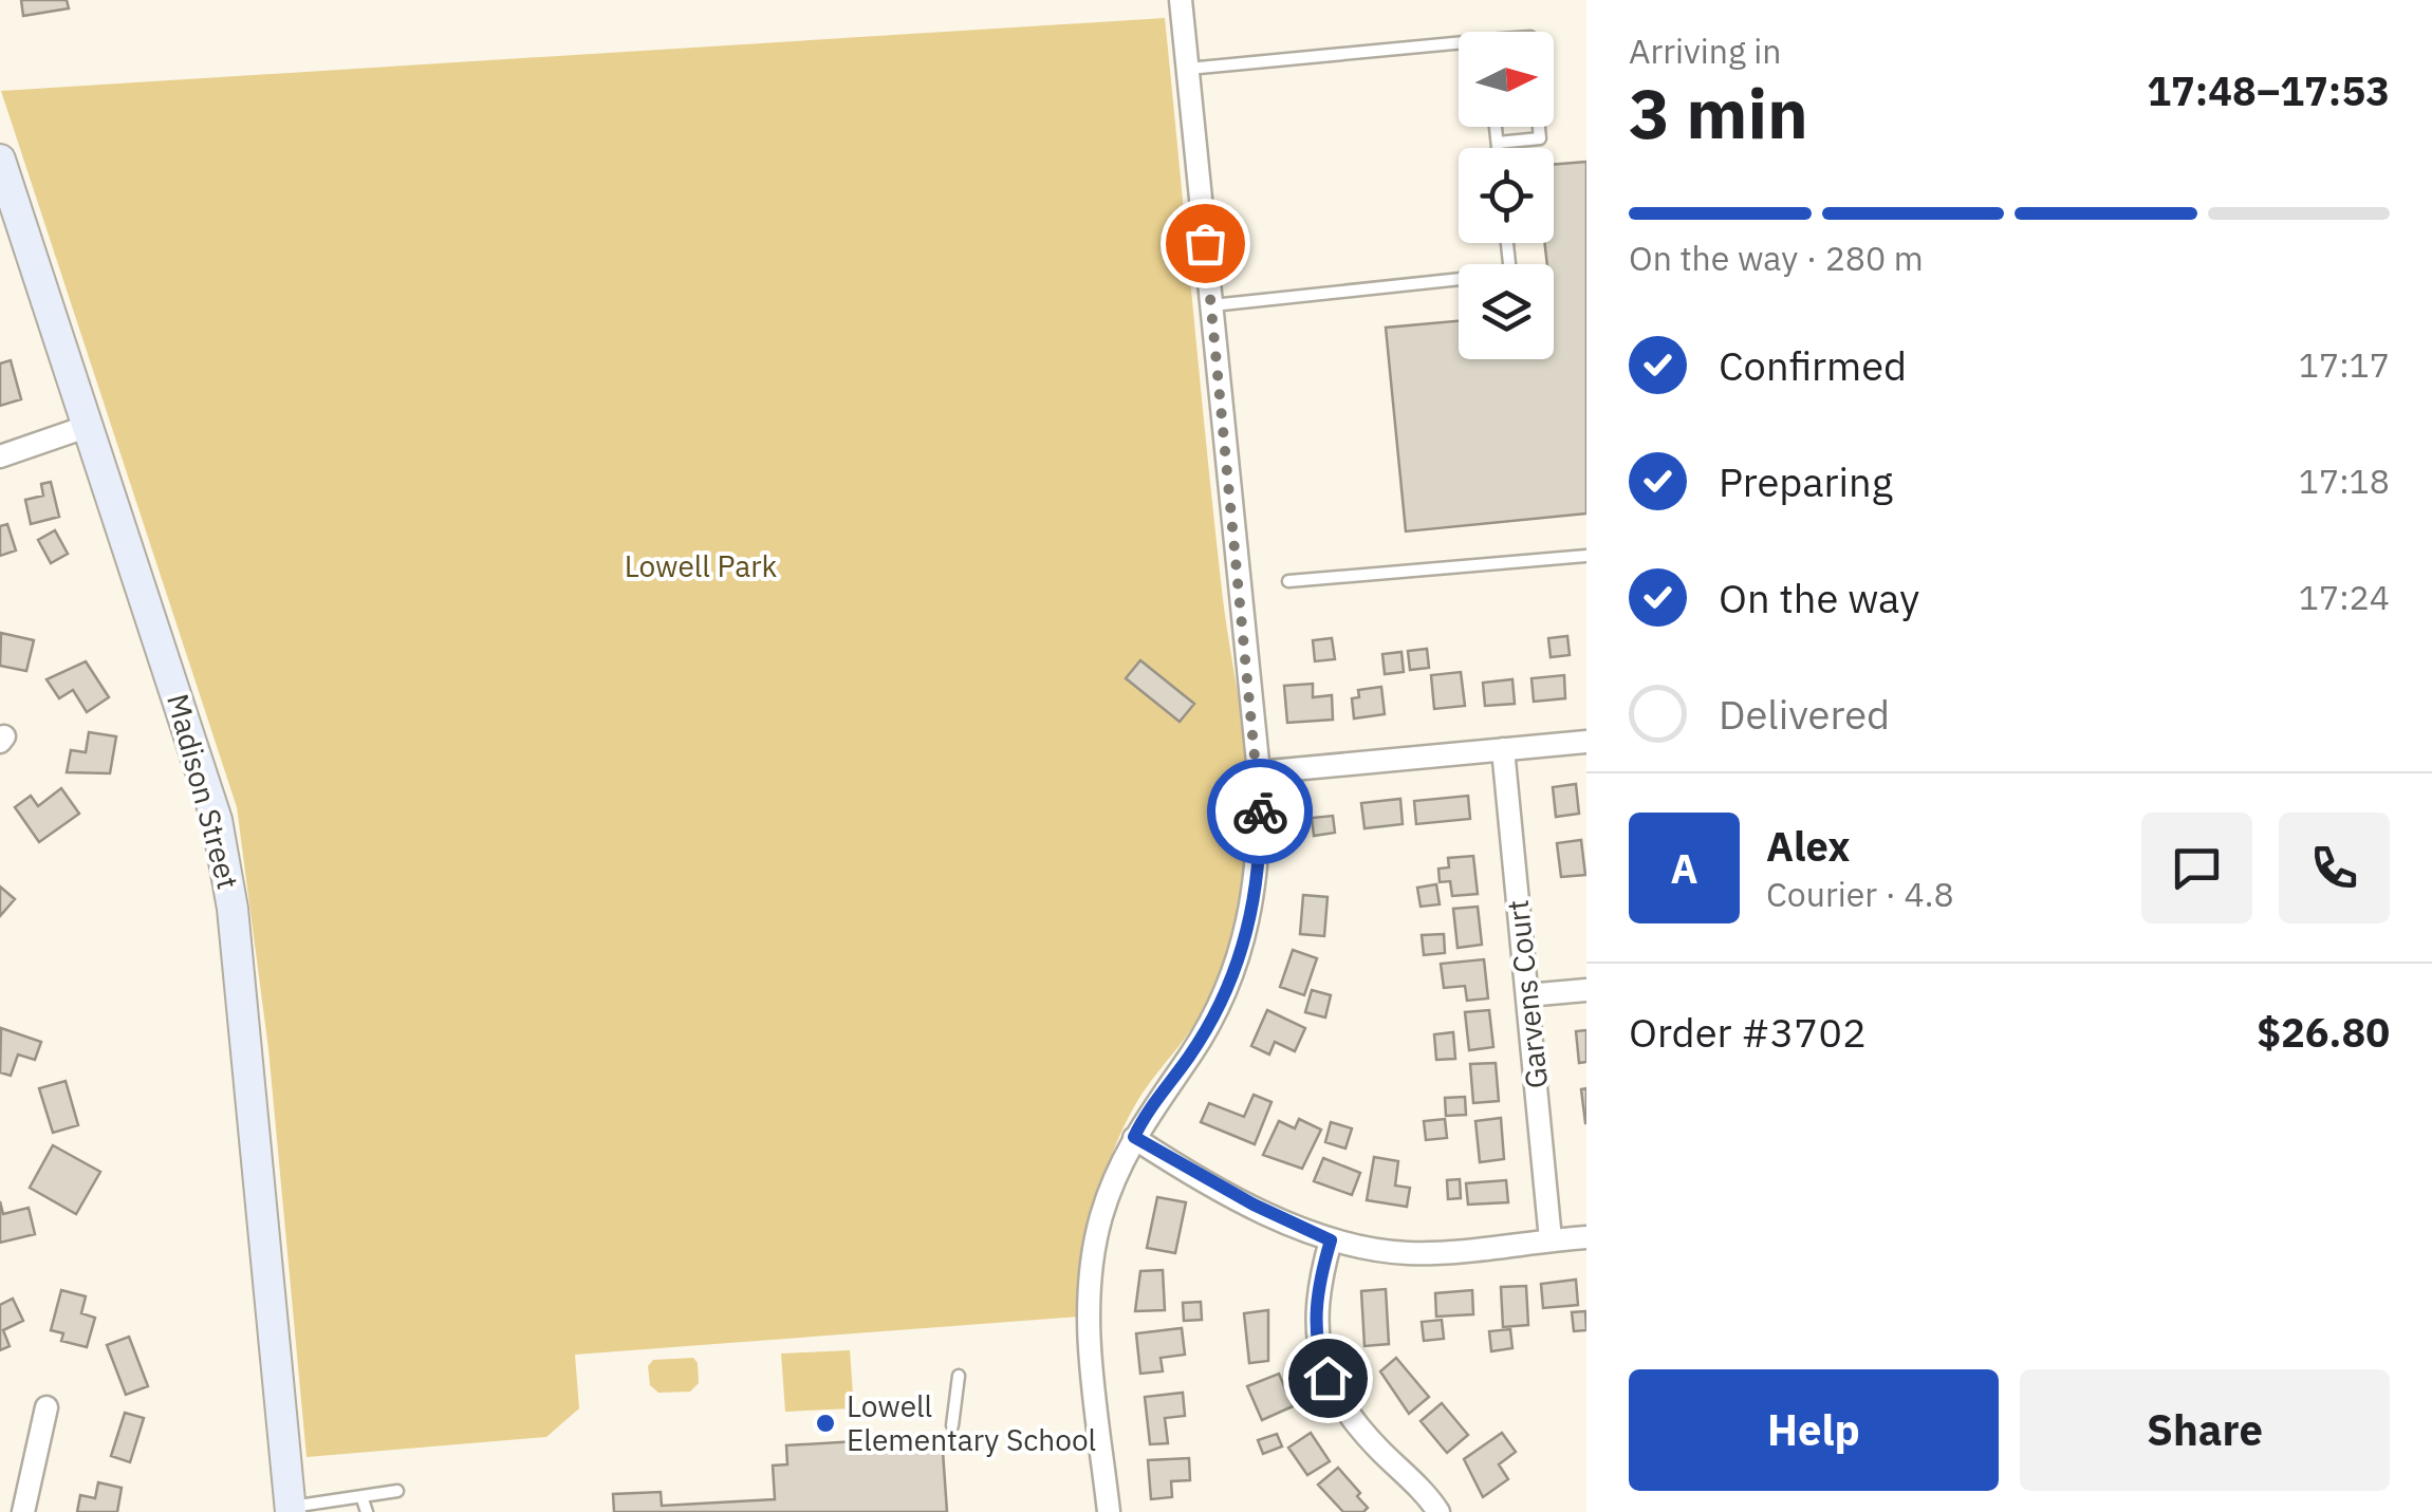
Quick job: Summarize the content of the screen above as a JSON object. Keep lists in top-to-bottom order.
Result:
{
  "streets": {
    "street": ["Madison Street", "Garvens Court"]
  },
  "parks": ["Lowell Park"],
  "places": ["Lowell Elementary School"],
  "north": "right",
  "page": {
    "heading": ["3 min", "Arriving in", "17:48–17:53"],
    "panel": [
      "Alex",
      "Courier · 4.8",
      "Order #3702",
      "$26.80"
    ],
    "bar": "On the way · 280 m",
    "list": [
      ["Confirmed", "17:17"],
      ["Preparing", "17:18"],
      ["On the way", "17:24"],
      "Delivered"
    ],
    "round": "A",
    "buttons": ["Help", "Share"]
  }
}
